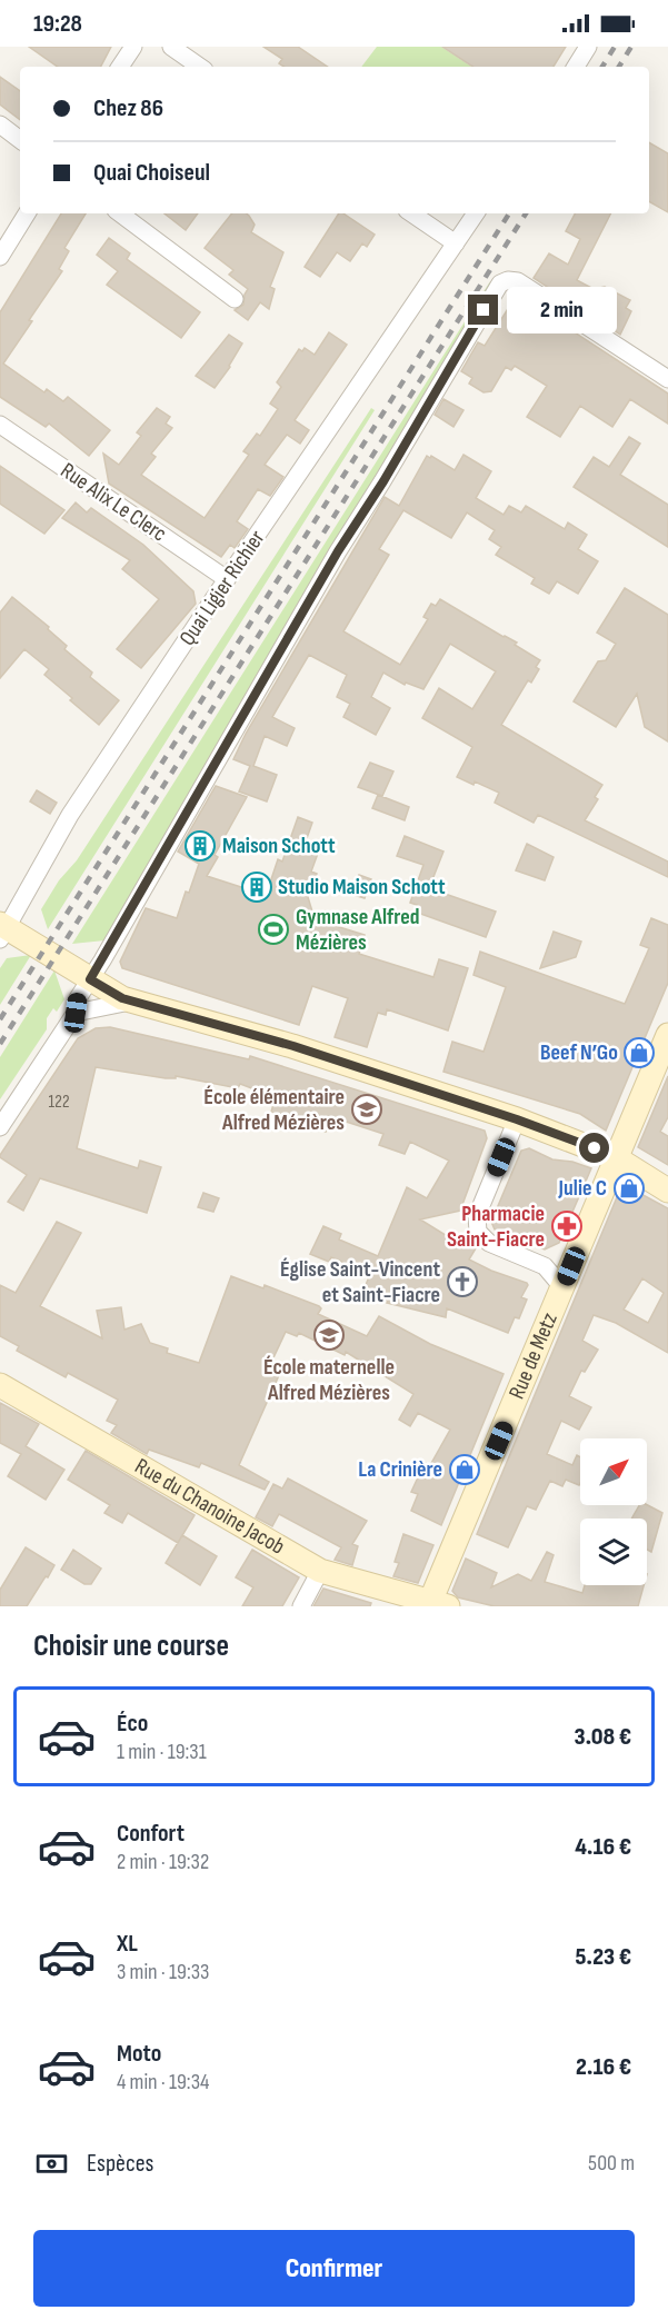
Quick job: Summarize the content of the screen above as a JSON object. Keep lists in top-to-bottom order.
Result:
{
  "streets": {
    "main road": ["Rue de Metz", "Rue du Chanoine Jacob"],
    "street": ["Rue Alix Le Clerc", "Quai Ligier Richier"]
  },
  "crossings": [
    ["Rue Alix Le Clerc", "Quai Ligier Richier"],
    ["Rue de Metz", "Rue du Chanoine Jacob"]
  ],
  "places": {
    "building": ["Maison Schott", "Studio Maison Schott"],
    "sports": ["Gymnase Alfred Mézières"],
    "shop": ["Beef N’Go", "Julie C", "La Crinière"],
    "school or university": ["École élémentaire Alfred Mézières", "École maternelle Alfred Mézières"],
    "pharmacy": ["Pharmacie Saint-Fiacre"],
    "church": ["Église Saint-Vincent et Saint-Fiacre"]
  },
  "house_numbers": ["122"],
  "north": "top right",
  "page": {
    "status": "19:28",
    "banner": ["Chez 86", "Quai Choiseul"],
    "bubble": "2 min",
    "heading": "Choisir une course",
    "list": [
      {
        "name": "Éco",
        "note": "1 min · 19:31",
        "value": "3.08 €"
      },
      {
        "name": "Confort",
        "note": "2 min · 19:32",
        "value": "4.16 €"
      },
      {
        "name": "XL",
        "note": "3 min · 19:33",
        "value": "5.23 €"
      },
      {
        "name": "Moto",
        "note": "4 min · 19:34",
        "value": "2.16 €"
      }
    ],
    "pay": ["Espèces", "500 m"],
    "buttons": "Confirmer"
  }
}
